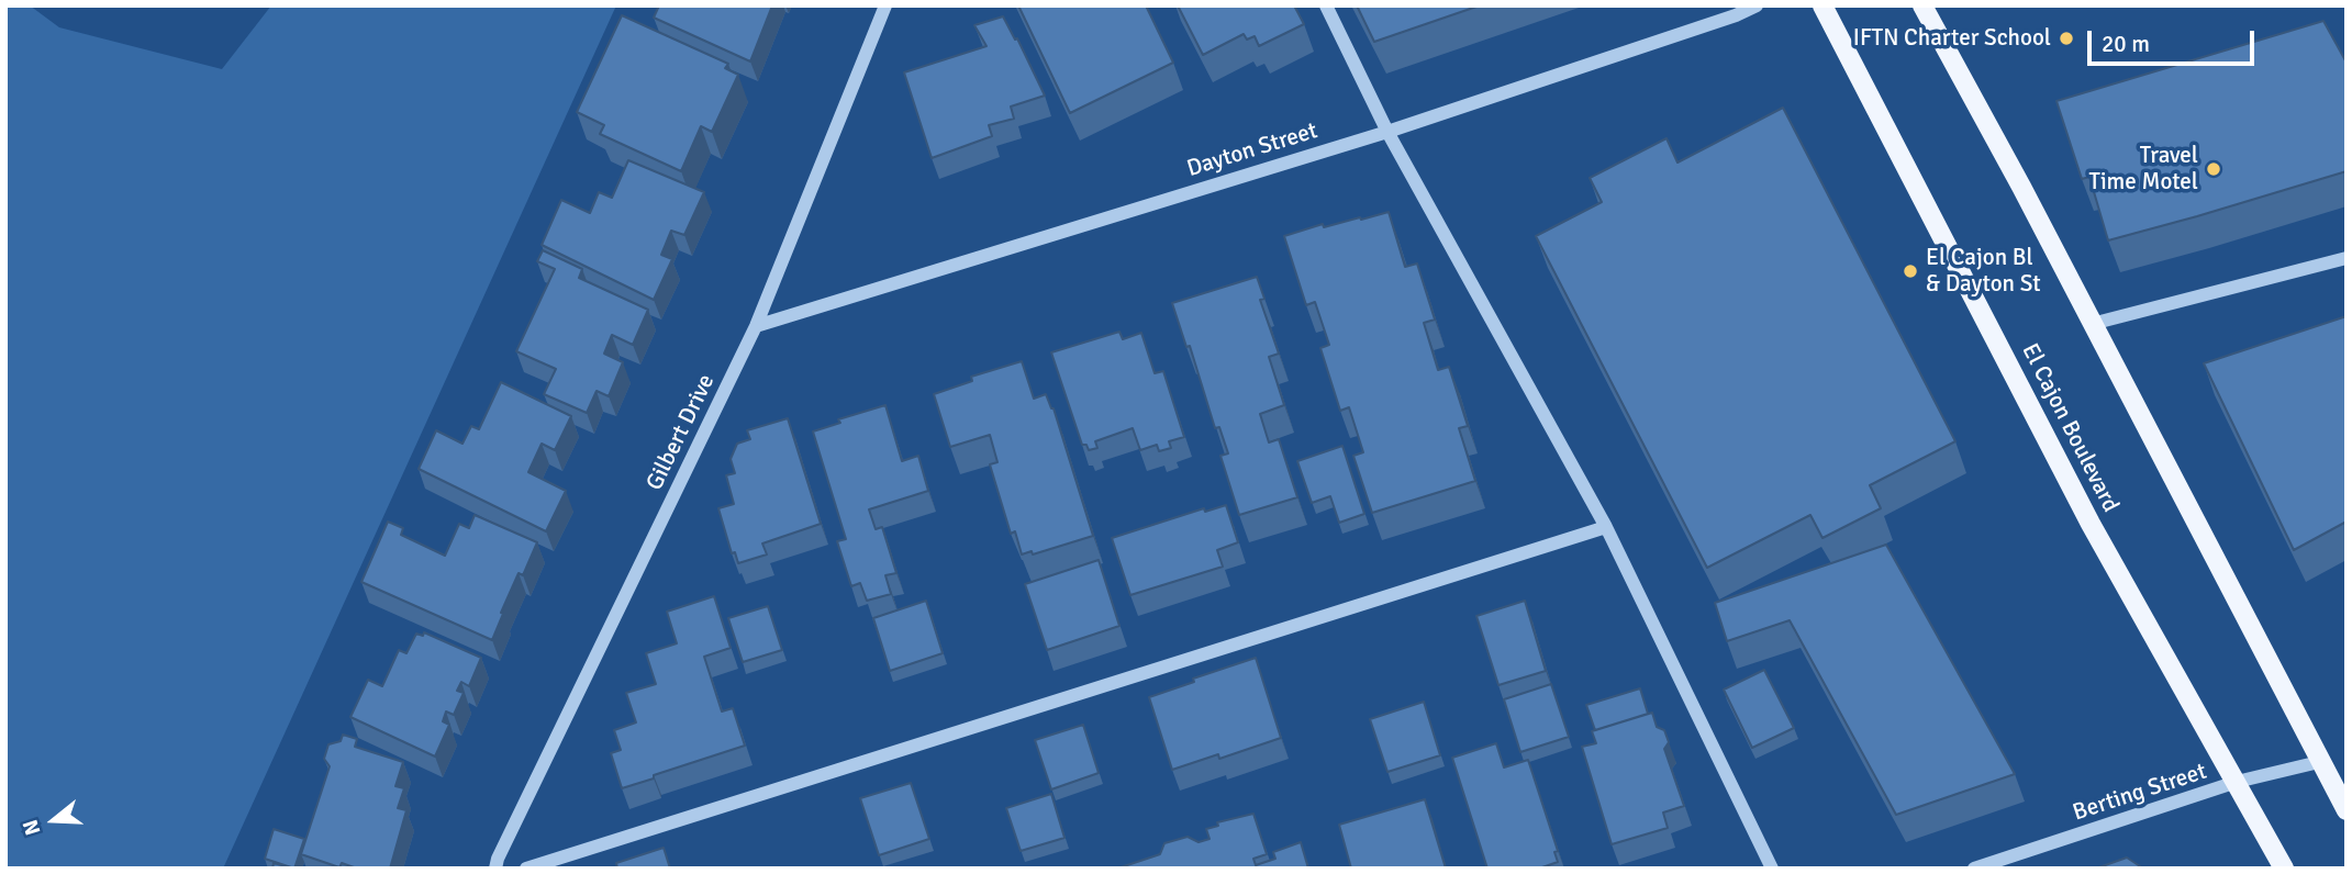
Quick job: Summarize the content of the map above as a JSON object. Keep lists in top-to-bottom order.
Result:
{
  "streets": {
    "main road": ["El Cajon Boulevard"],
    "street": ["Dayton Street", "Gilbert Drive", "Berting Street"]
  },
  "crossings": [
    ["Dayton Street", "Gilbert Drive"],
    ["El Cajon Boulevard", "Berting Street"]
  ],
  "places": ["IFTN Charter School", "Travel Time Motel", "El Cajon Bl & Dayton St"],
  "scale_bar": "20 m",
  "north": "left"
}
